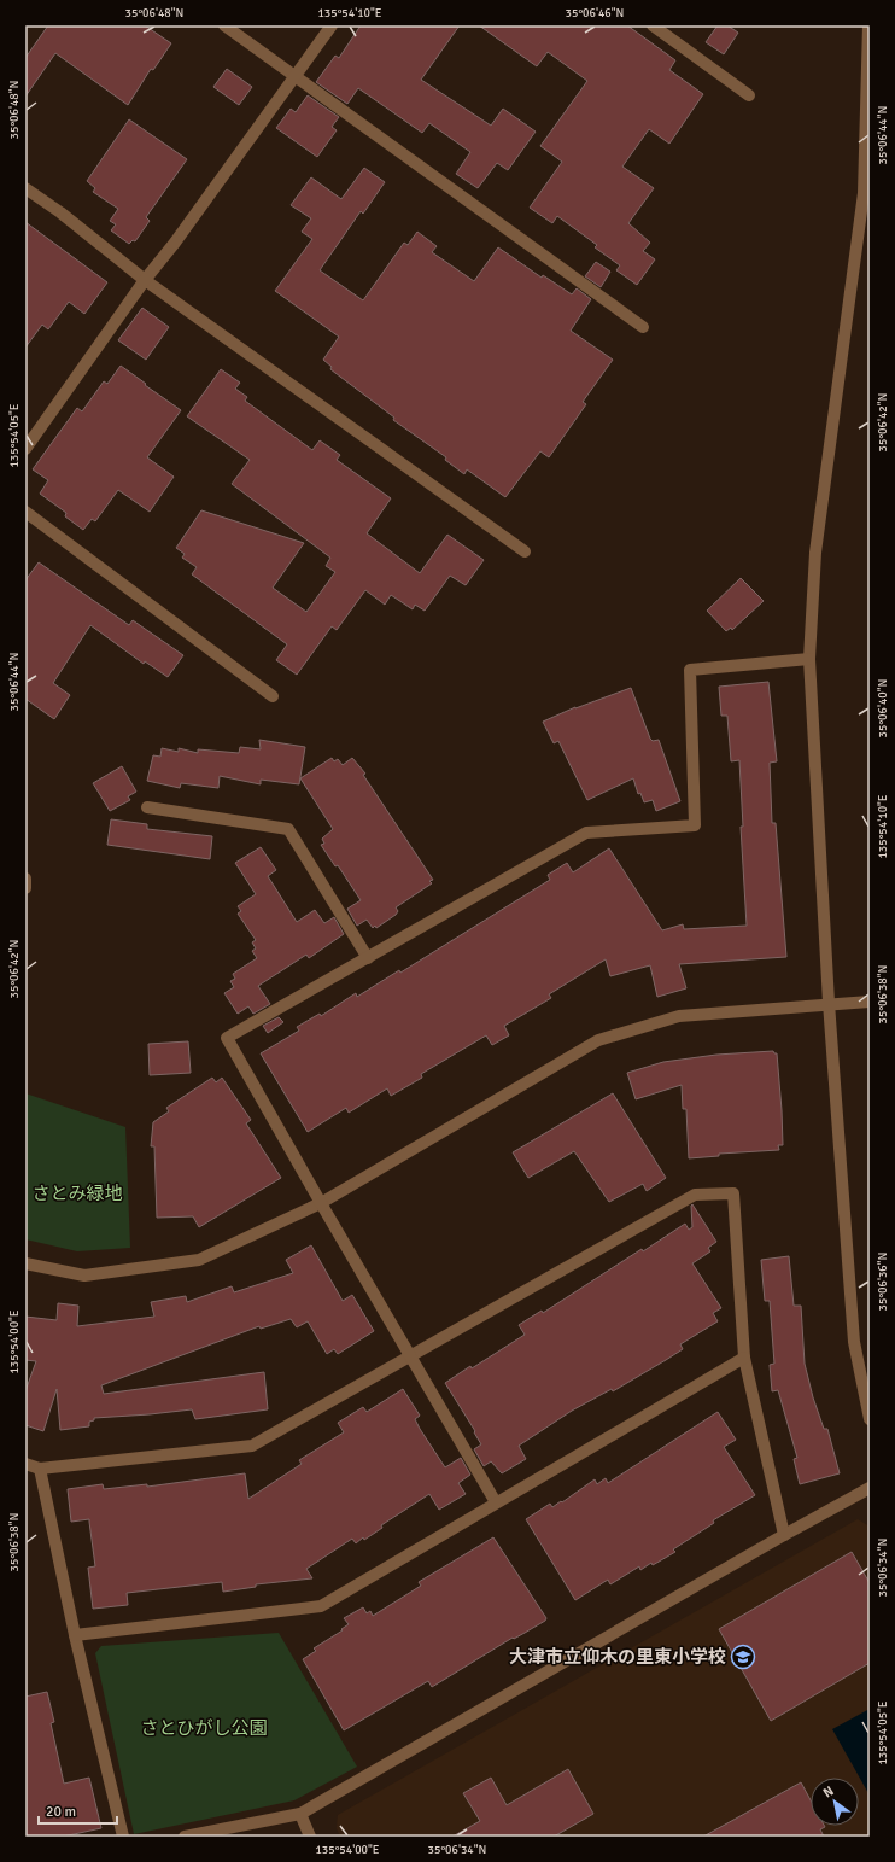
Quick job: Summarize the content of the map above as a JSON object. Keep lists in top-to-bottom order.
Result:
{
  "parks": ["さとみ緑地", "さとひがし公園"],
  "places": {
    "school or university": ["大津市立仰木の里東小学校"]
  },
  "scale_bar": "20 m",
  "north": "top left",
  "coordinates": [
    "35°06'48\"N",
    "135°54'10\"E",
    "35°06'46\"N",
    "35°06'44\"N",
    "35°06'42\"N",
    "135°54'05\"E",
    "35°06'40\"N",
    "35°06'38\"N",
    "35°06'36\"N",
    "135°54'00\"E",
    "35°06'34\"N"
  ]
}
